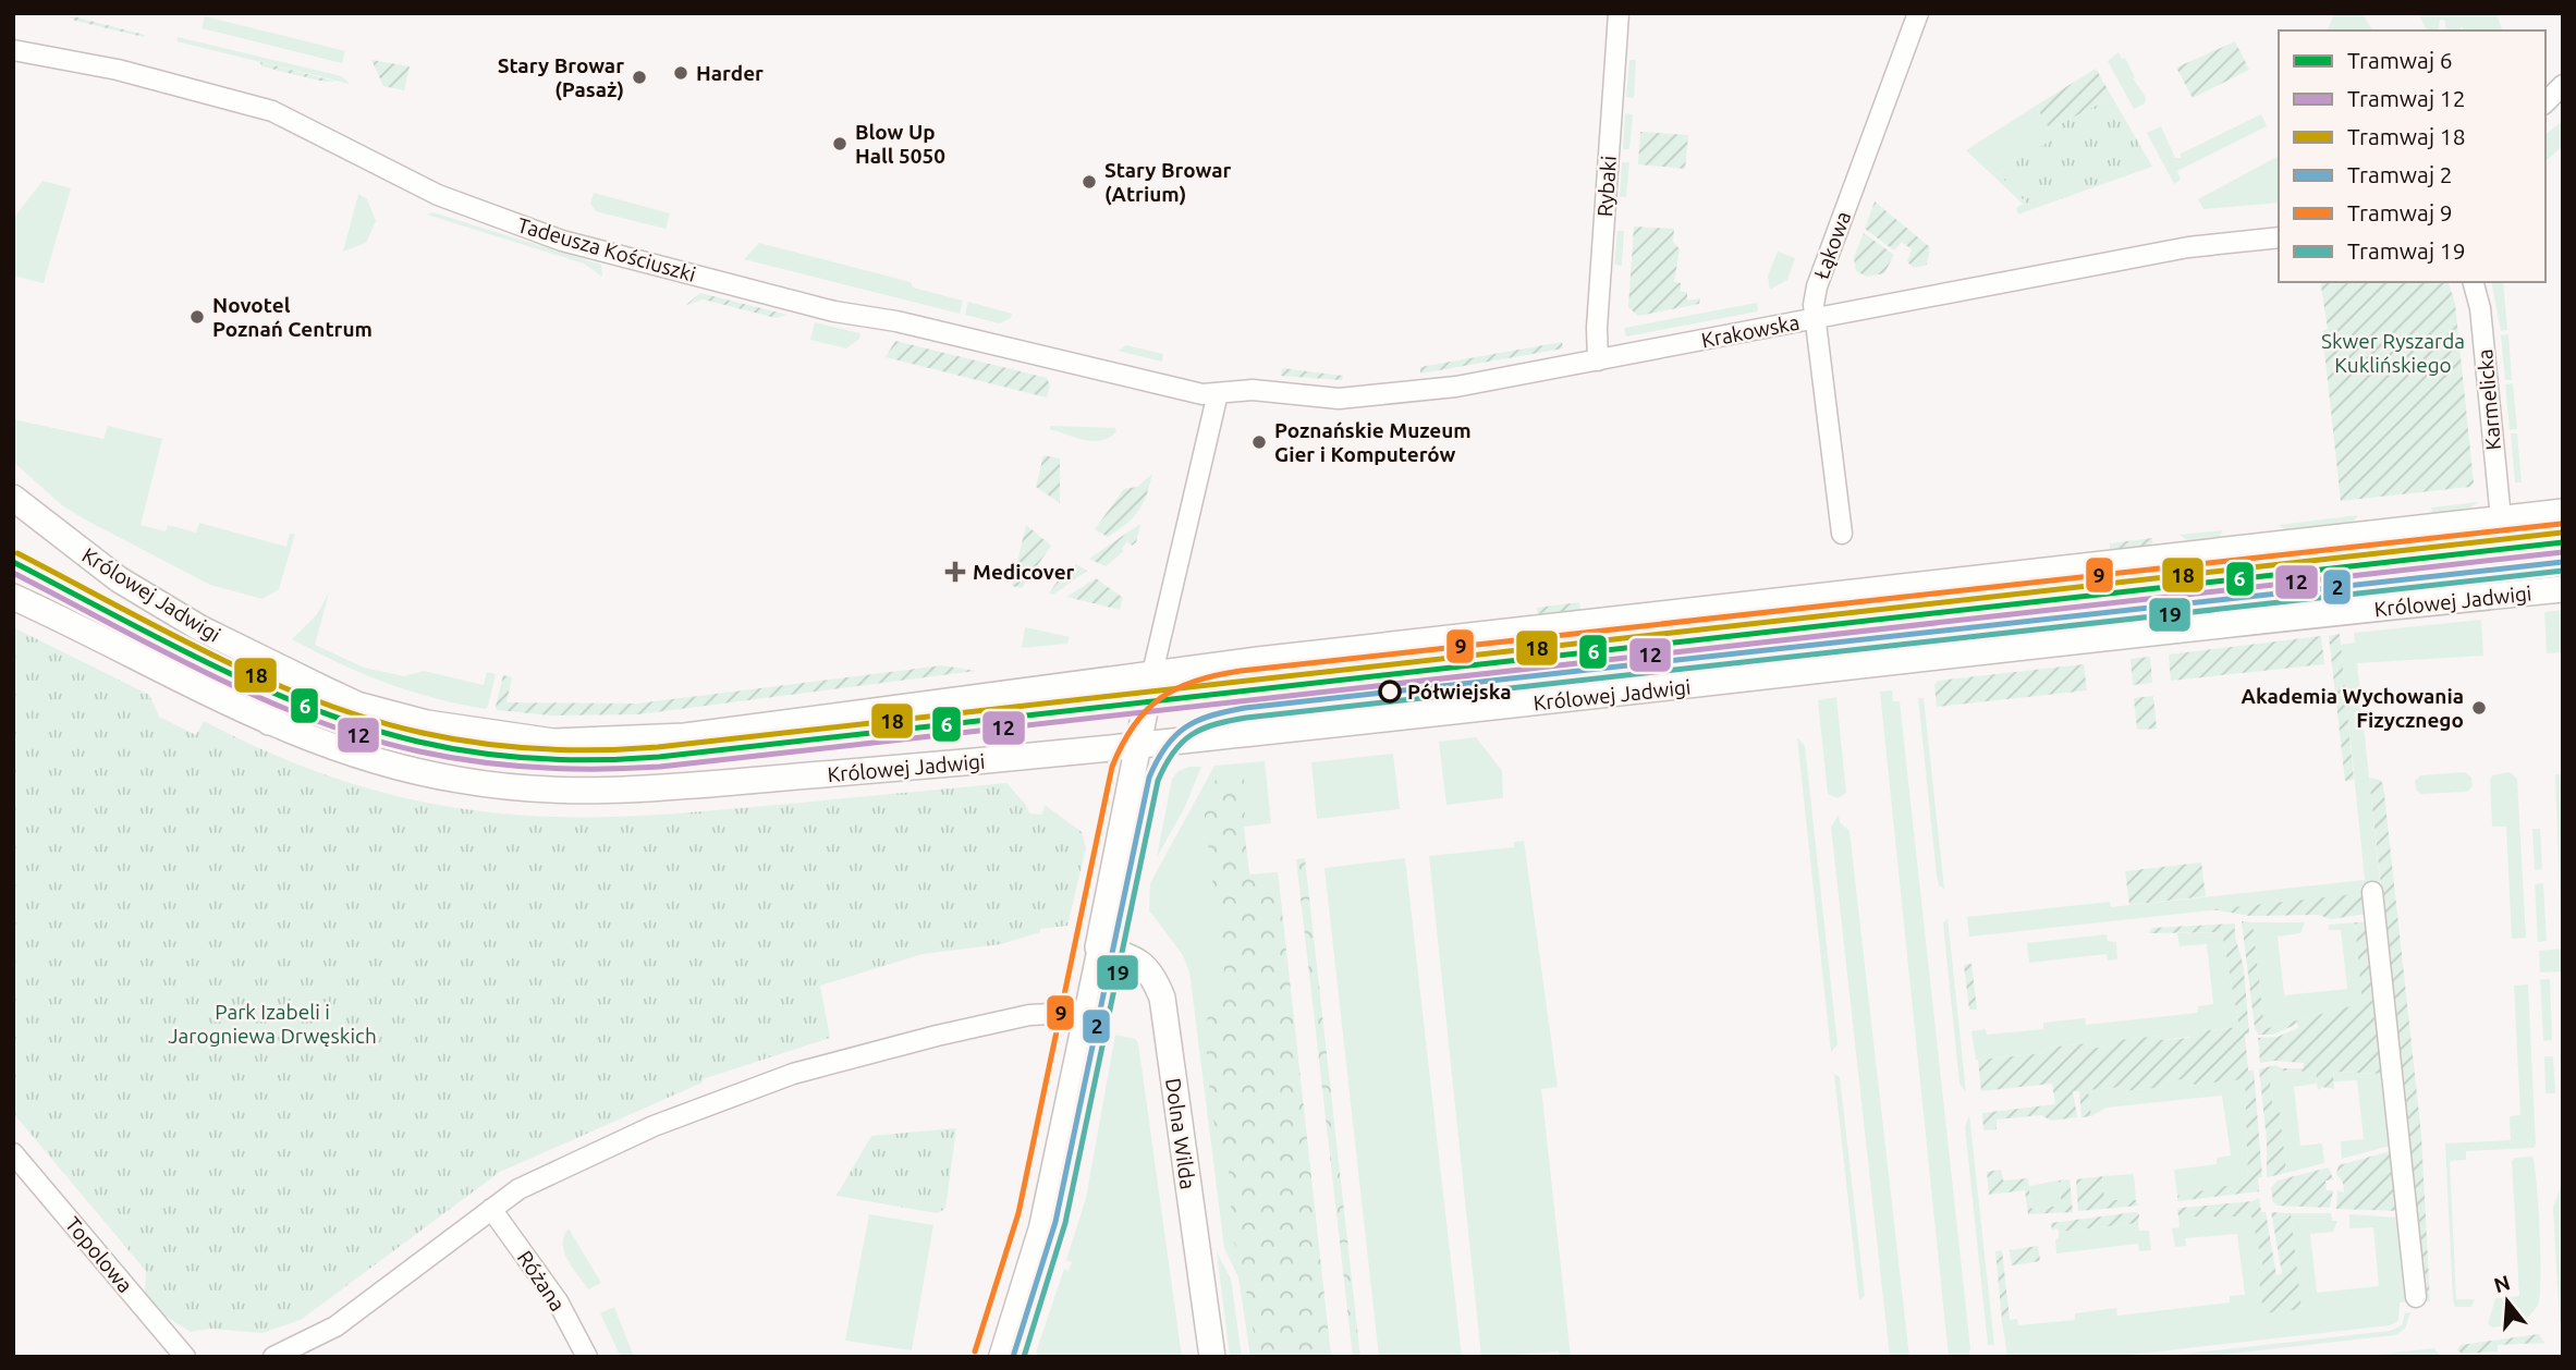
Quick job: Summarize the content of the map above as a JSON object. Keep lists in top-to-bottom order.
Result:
{
  "streets": {
    "street": [
      "Rybaki",
      "Łąkowa",
      "Tadeusza Kościuszki",
      "Krakowska",
      "Karmelicka",
      "Królowej Jadwigi",
      "Dolna Wilda",
      "Topolowa",
      "Różana"
    ]
  },
  "crossings": [
    ["Rybaki", "Krakowska"],
    ["Łąkowa", "Krakowska"],
    ["Tadeusza Kościuszki", "Krakowska"],
    ["Karmelicka", "Królowej Jadwigi"]
  ],
  "parks": ["Skwer Ryszarda Kuklińskiego", "Park Izabeli i Jarogniewa Drwęskich"],
  "places": {
    "other": [
      "Harder",
      "Stary Browar (Pasaż)",
      "Blow Up Hall 5050",
      "Stary Browar (Atrium)",
      "Novotel Poznań Centrum",
      "Poznańskie Muzeum Gier i Komputerów",
      "Półwiejska",
      "Akademia Wychowania Fizycznego"
    ],
    "health": ["Medicover"]
  },
  "lines": [
    "tram line 9",
    "tram line 18",
    "tram line 6",
    "tram line 12",
    "tram line 2",
    "tram line 19"
  ],
  "legend": [
    "Tramwaj 6",
    "Tramwaj 12",
    "Tramwaj 18",
    "Tramwaj 2",
    "Tramwaj 9",
    "Tramwaj 19"
  ],
  "north": "top"
}
